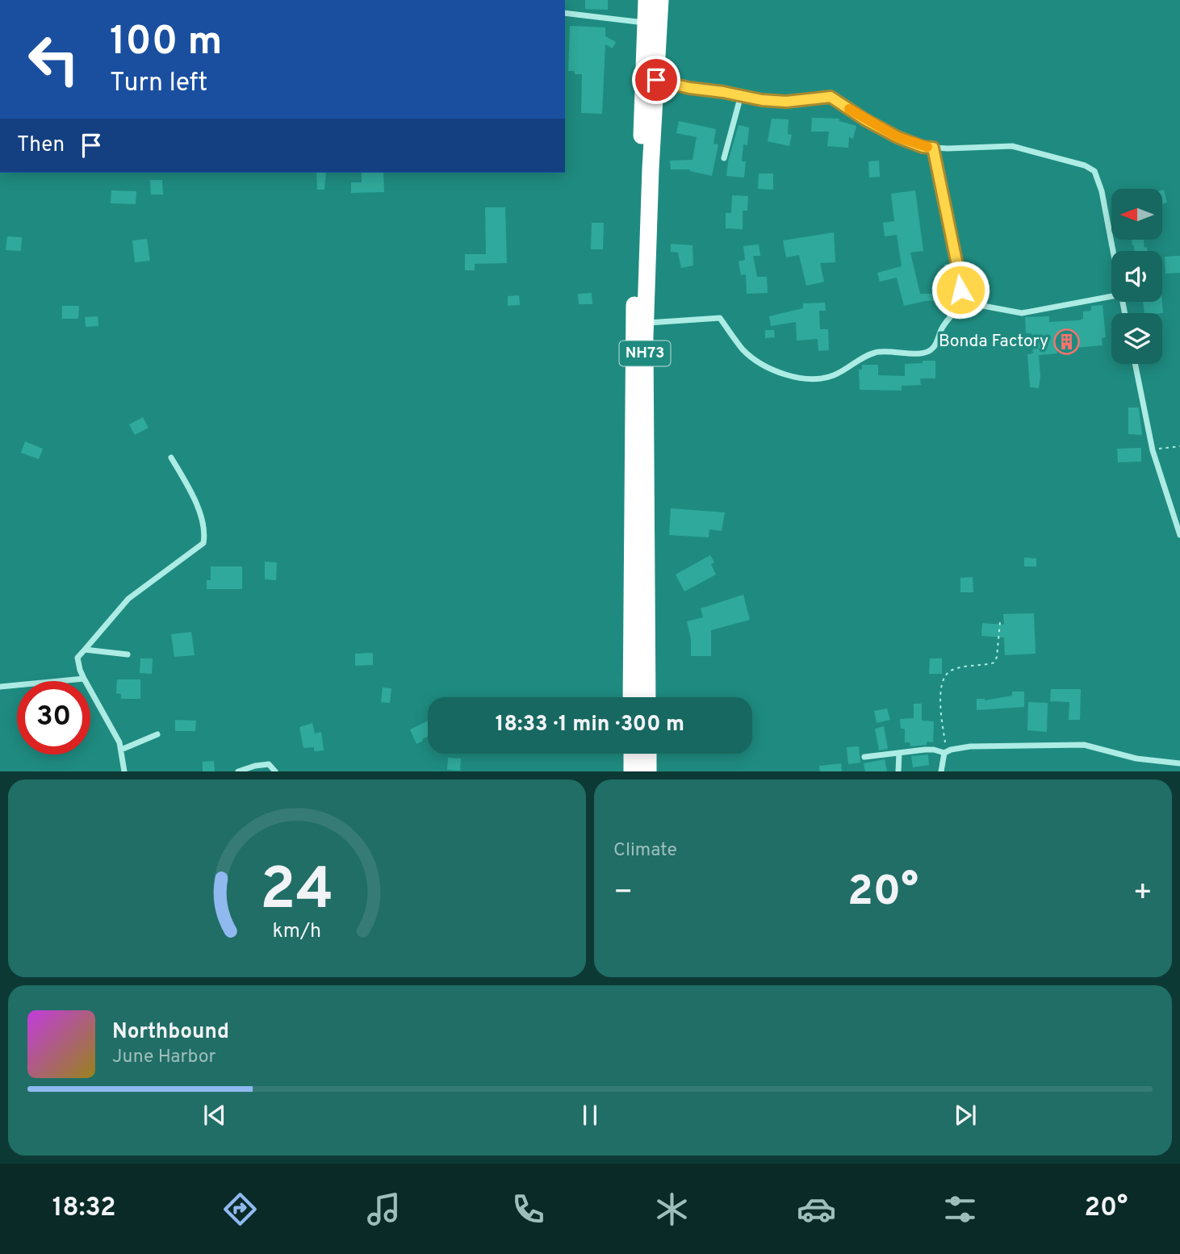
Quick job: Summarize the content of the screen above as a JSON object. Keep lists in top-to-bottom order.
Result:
{
  "streets": {
    "highway": ["NH73"]
  },
  "places": {
    "building": ["Bonda Factory"]
  },
  "north": "left",
  "page": {
    "turn": ["100 m", "Turn left"],
    "then": "Then",
    "limit": "30",
    "trip": "18:33 · 1 min · 300 m",
    "tile": "Climate",
    "heat": ["−", "20°", "+"],
    "song": ["Northbound", "June Harbor"],
    "tabs": ["18:32", "20°"],
    "gauge": ["24", "km/h"]
  }
}
